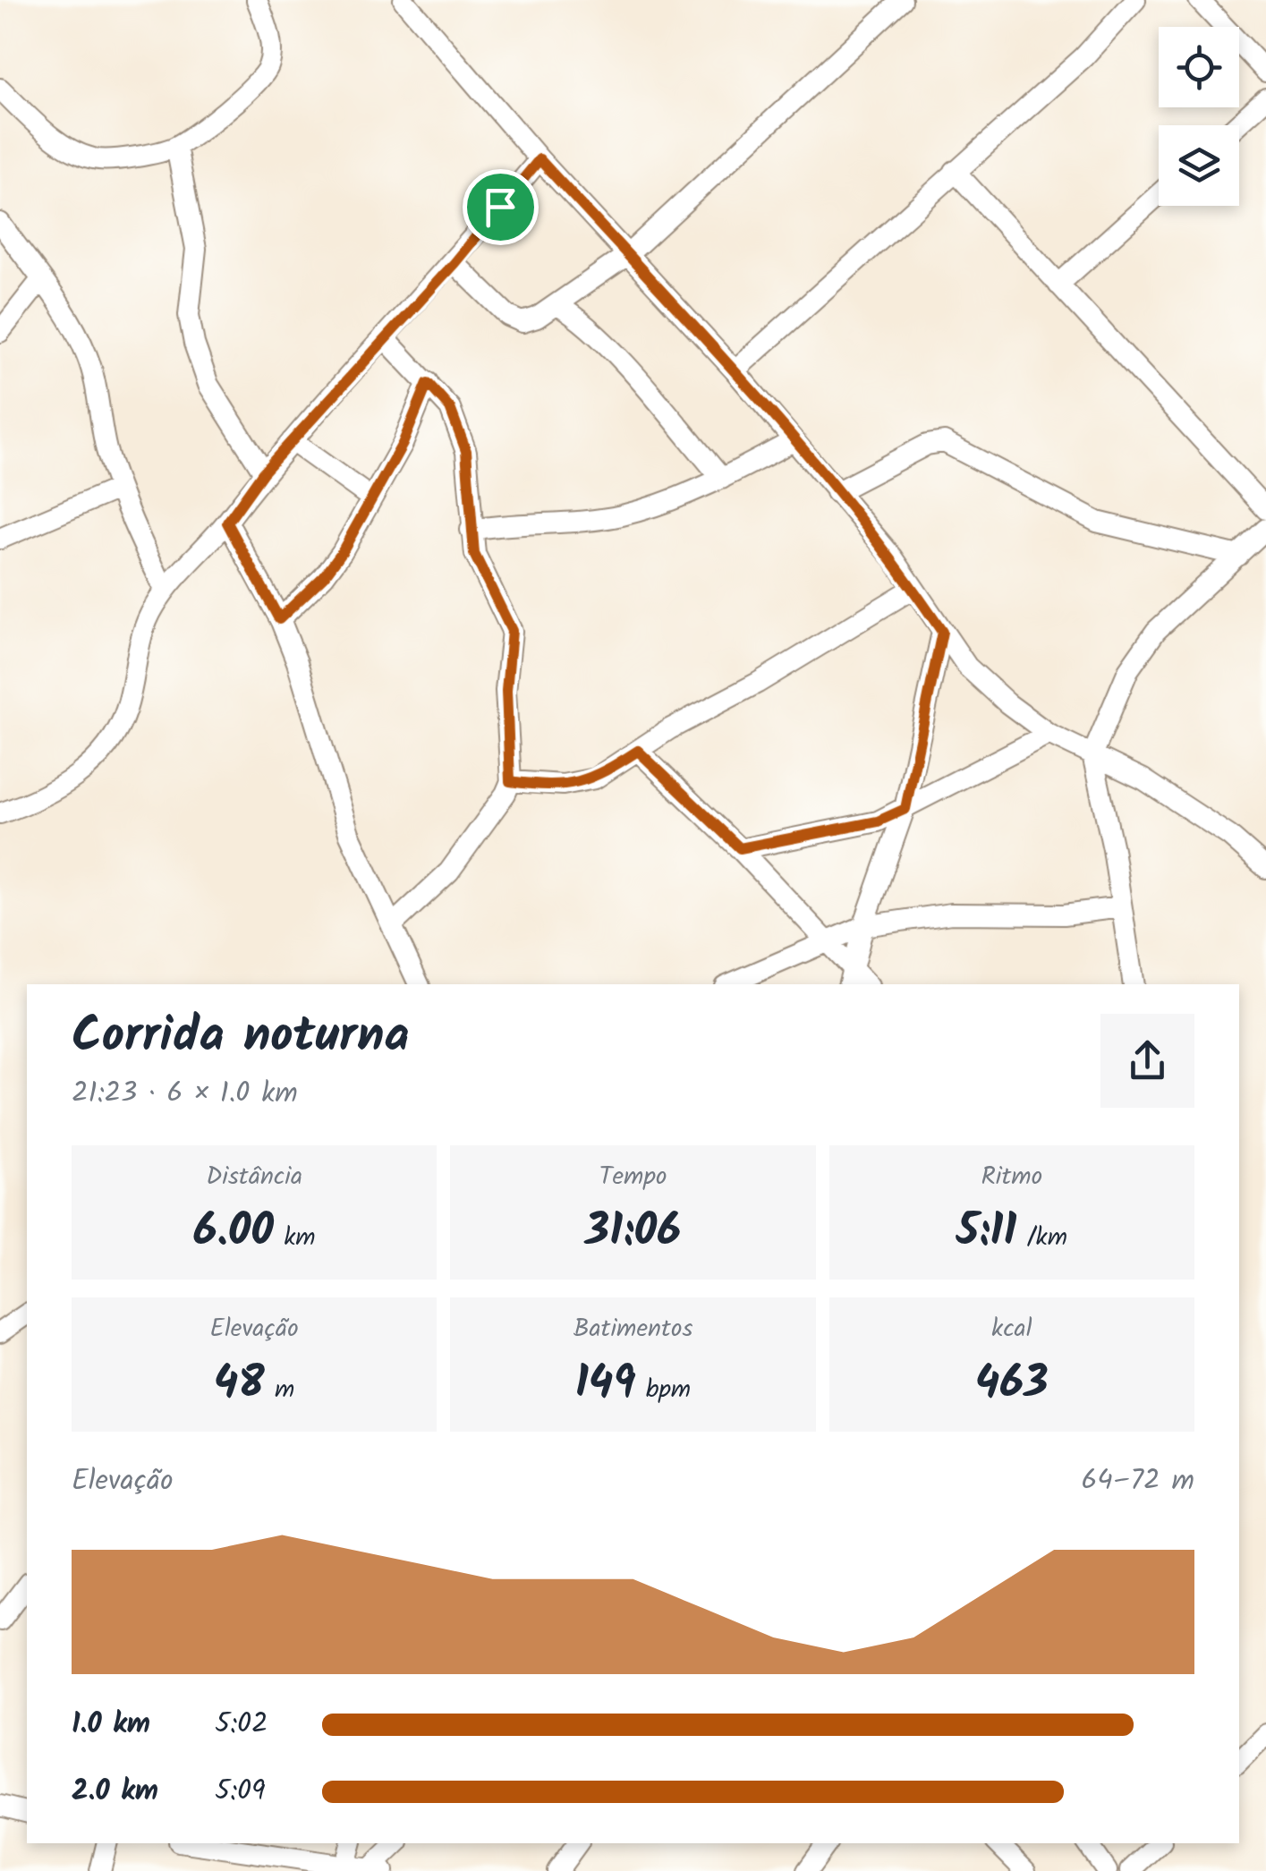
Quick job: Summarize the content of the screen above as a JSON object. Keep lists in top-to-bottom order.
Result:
{
  "page": {
    "heading": ["Corrida noturna", "21:23 · 6 × 1.0 km"],
    "stats": [
      ["Distância", "6.00 km"],
      ["Tempo", "31:06"],
      ["Ritmo", "5:11 /km"],
      ["Elevação", "48 m"],
      ["Batimentos", "149 bpm"],
      ["kcal", "463"]
    ],
    "chart": ["Elevação", "64–72 m"],
    "list": [
      {
        "name": "1.0 km",
        "note": "5:02"
      },
      {
        "name": "2.0 km",
        "note": "5:09"
      }
    ]
  }
}
